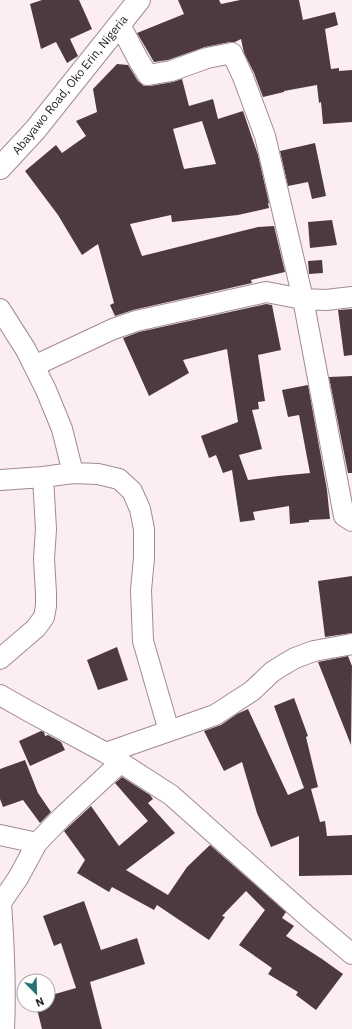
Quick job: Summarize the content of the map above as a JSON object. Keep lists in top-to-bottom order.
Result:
{
  "streets": {
    "street": ["Abayawo Road, Oko Erin, Nigeria"]
  },
  "north": "bottom right"
}
